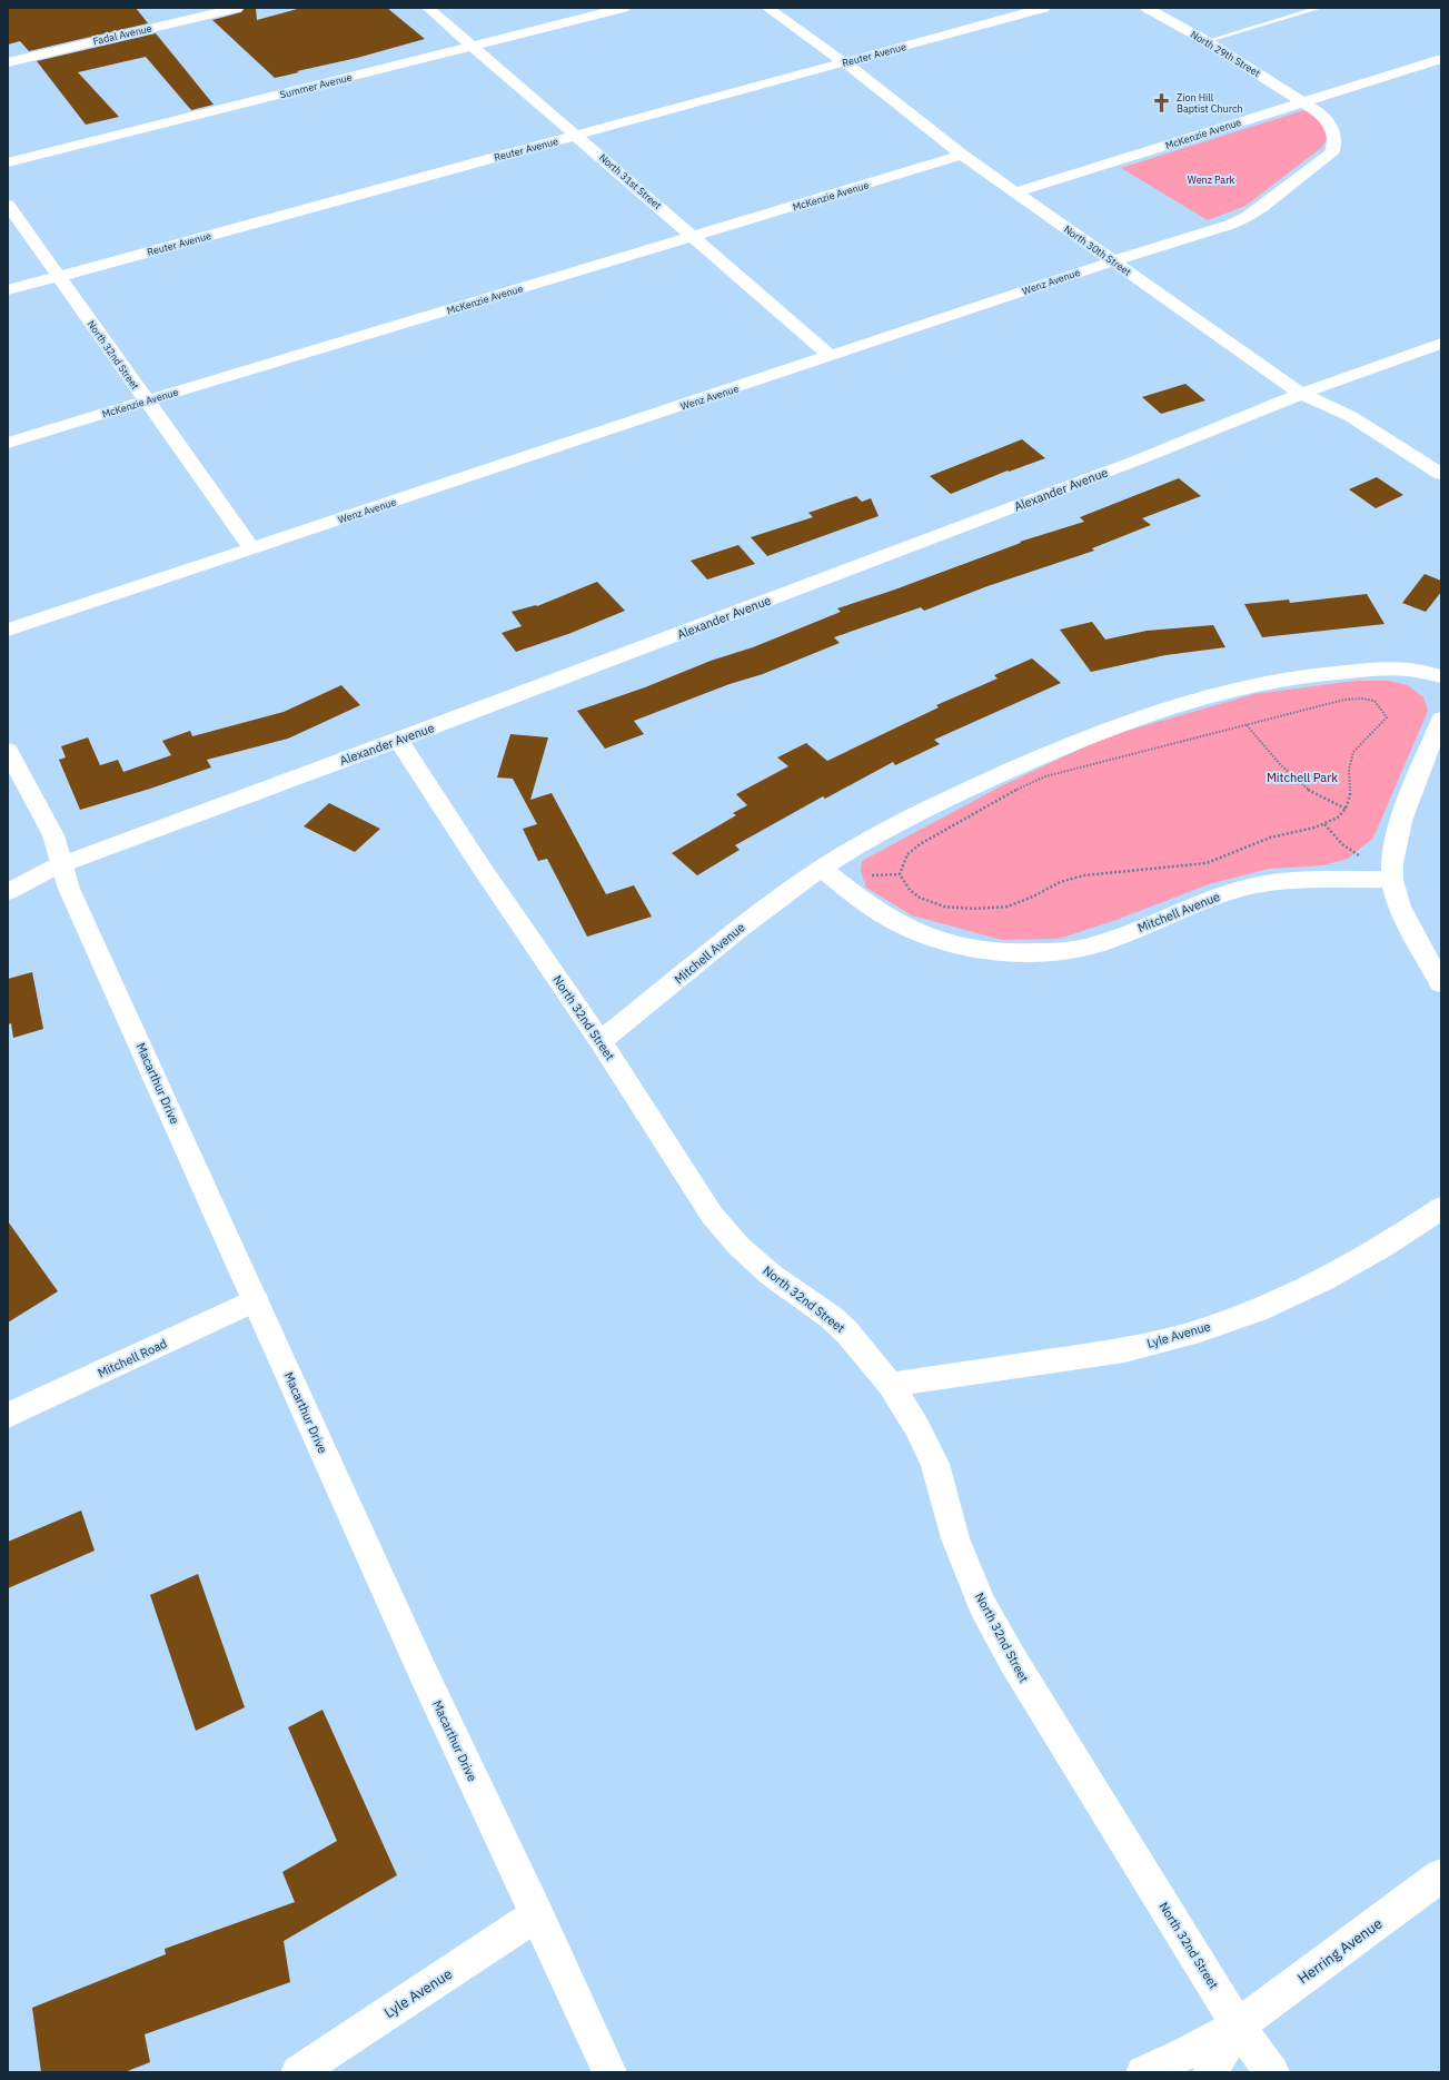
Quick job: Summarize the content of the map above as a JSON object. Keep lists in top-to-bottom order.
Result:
{
  "streets": {
    "street": [
      "Fadal Avenue",
      "North 29th Street",
      "Reuter Avenue",
      "Summer Avenue",
      "McKenzie Avenue",
      "North 31st Street",
      "North 30th Street",
      "Wenz Avenue",
      "North 32nd Street",
      "Alexander Avenue",
      "Mitchell Avenue",
      "Macarthur Drive",
      "Lyle Avenue",
      "Mitchell Road",
      "Herring Avenue"
    ]
  },
  "crossings": [
    ["North 29th Street", "McKenzie Avenue"],
    ["North 29th Street", "Wenz Avenue"],
    ["Reuter Avenue", "North 31st Street"],
    ["Reuter Avenue", "North 30th Street"],
    ["Reuter Avenue", "North 32nd Street"],
    ["Summer Avenue", "North 31st Street"],
    ["McKenzie Avenue", "North 31st Street"],
    ["McKenzie Avenue", "North 30th Street"],
    ["McKenzie Avenue", "Wenz Avenue"],
    ["McKenzie Avenue", "North 32nd Street"],
    ["North 31st Street", "Wenz Avenue"],
    ["North 30th Street", "Wenz Avenue"],
    ["North 30th Street", "Alexander Avenue"],
    ["Wenz Avenue", "North 32nd Street"],
    ["North 32nd Street", "Alexander Avenue"],
    ["North 32nd Street", "Mitchell Avenue"],
    ["North 32nd Street", "Lyle Avenue"],
    ["North 32nd Street", "Herring Avenue"],
    ["Alexander Avenue", "Macarthur Drive"],
    ["Macarthur Drive", "Lyle Avenue"],
    ["Macarthur Drive", "Mitchell Road"]
  ],
  "parks": ["Wenz Park", "Mitchell Park"],
  "places": {
    "church": ["Zion Hill Baptist Church"]
  }
}
